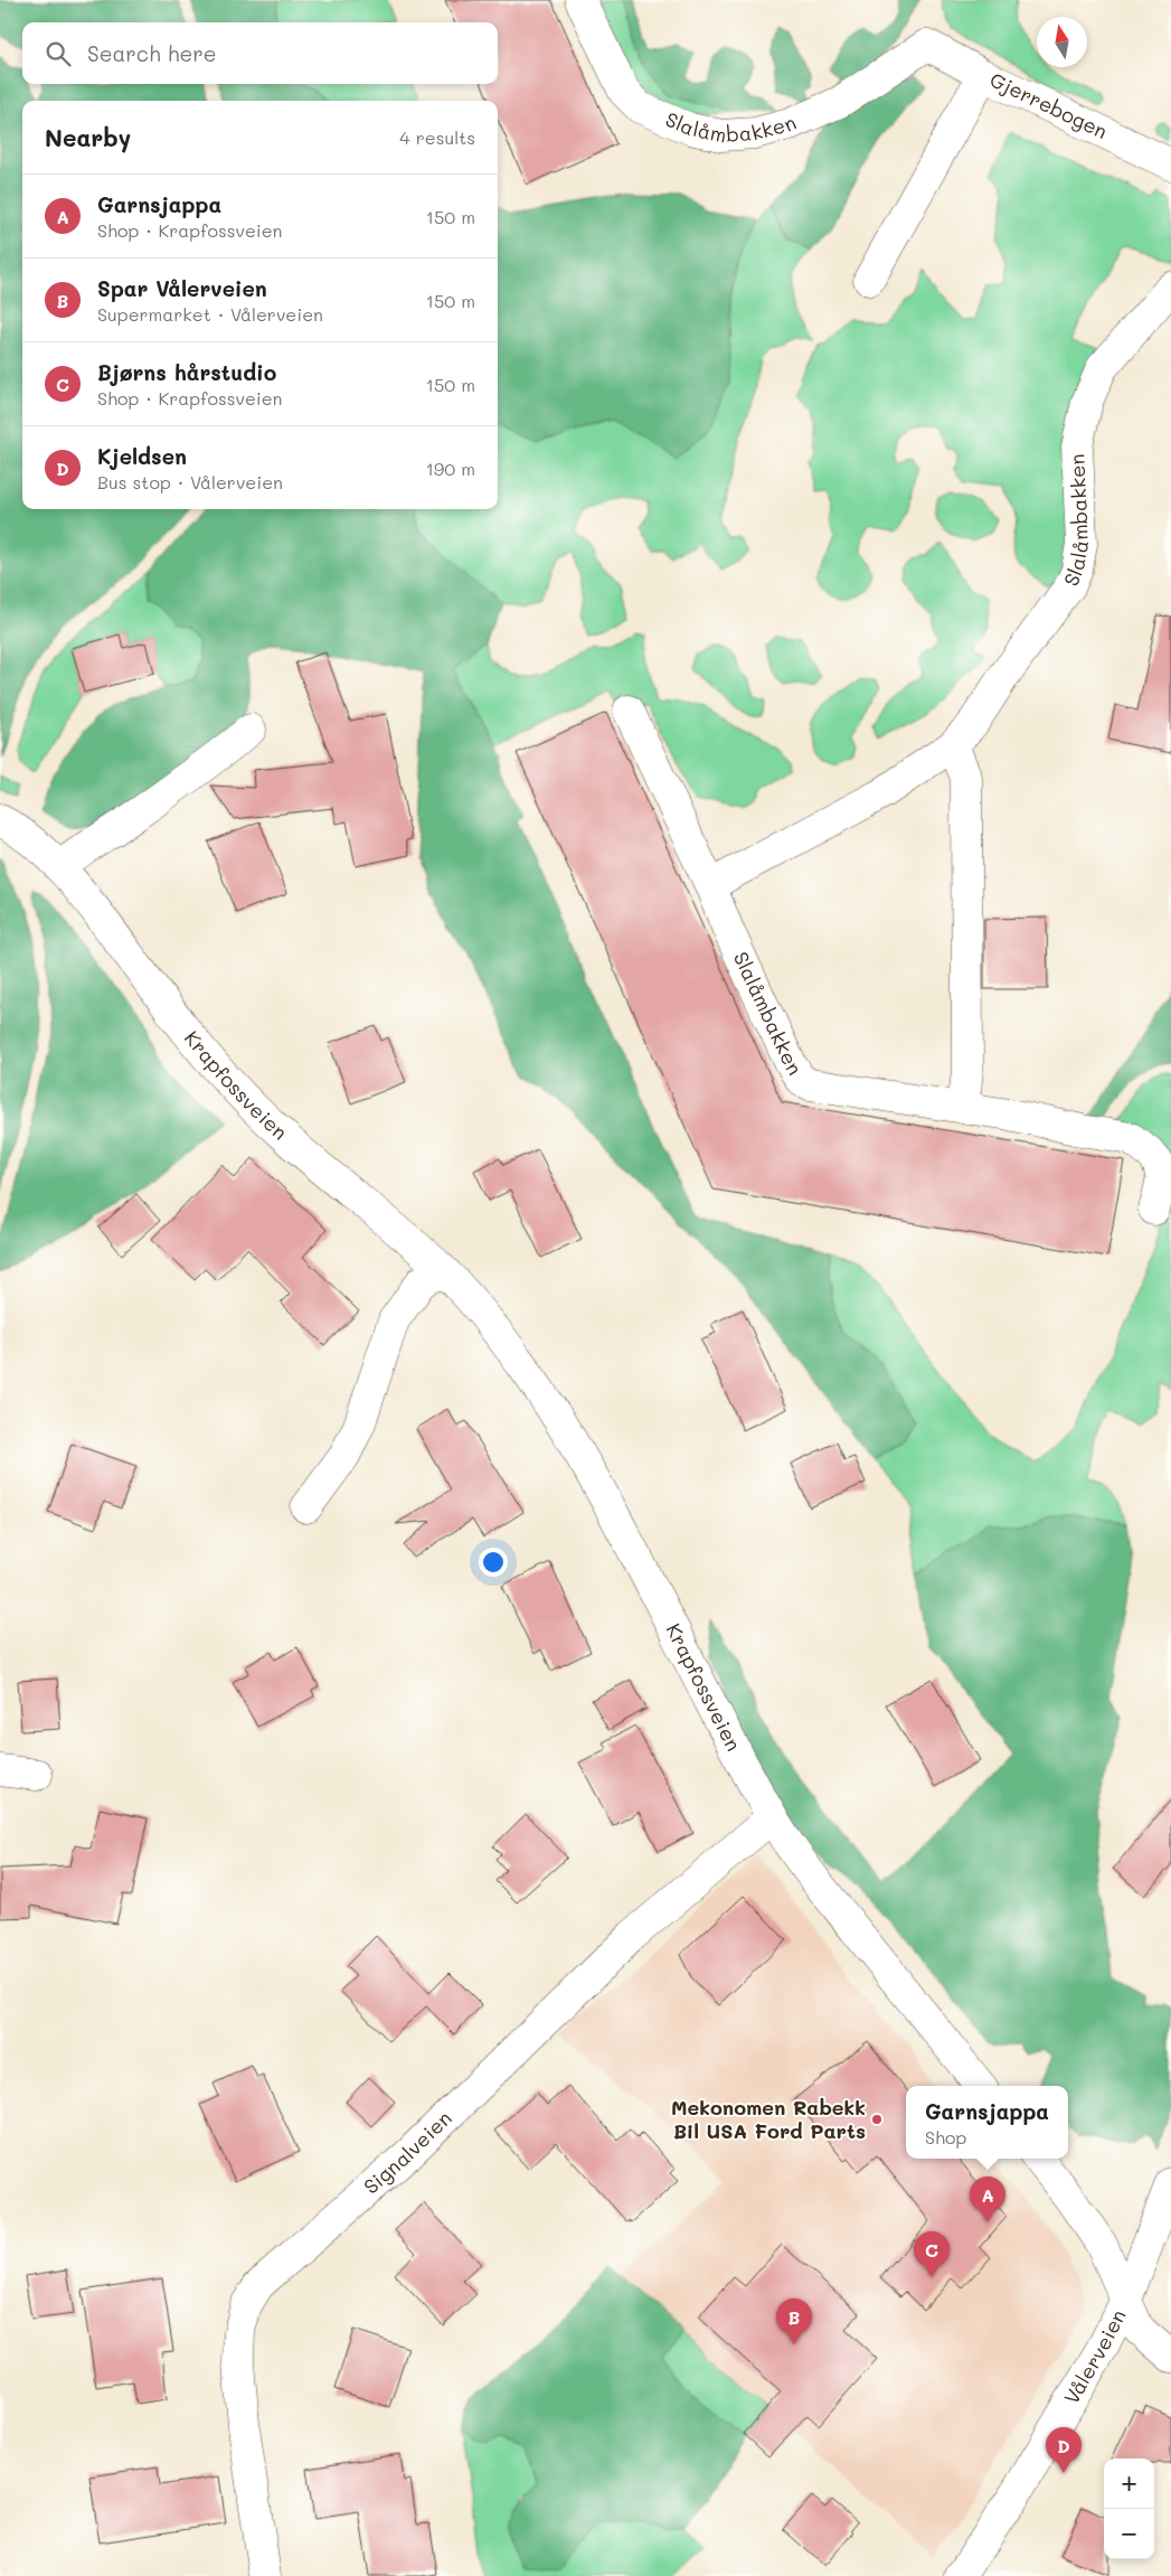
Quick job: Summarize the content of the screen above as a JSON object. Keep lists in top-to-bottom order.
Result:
{
  "streets": {
    "street": [
      "Gjerrebogen",
      "Slalåmbakken",
      "Krapfossveien",
      "Signalveien",
      "Vålerveien"
    ]
  },
  "crossings": [
    ["Gjerrebogen", "Slalåmbakken"],
    ["Krapfossveien", "Signalveien"]
  ],
  "places": ["Mekonomen Rabekk Bil USA Ford Parts"],
  "north": "top",
  "page": {
    "search": "Search here",
    "heading": ["Nearby", "4 results"],
    "list": [
      {
        "mark": "A",
        "name": "Garnsjappa",
        "note": "Shop · Krapfossveien",
        "value": "150 m"
      },
      {
        "mark": "B",
        "name": "Spar Vålerveien",
        "note": "Supermarket · Vålerveien",
        "value": "150 m"
      },
      {
        "mark": "C",
        "name": "Bjørns hårstudio",
        "note": "Shop · Krapfossveien",
        "value": "150 m"
      },
      {
        "mark": "D",
        "name": "Kjeldsen",
        "note": "Bus stop · Vålerveien",
        "value": "190 m"
      }
    ],
    "popup": ["Garnsjappa", "Shop"],
    "pins": [
      "A",
      "C",
      "B",
      "D"
    ],
    "map_buttons": ["+", "−"]
  }
}
